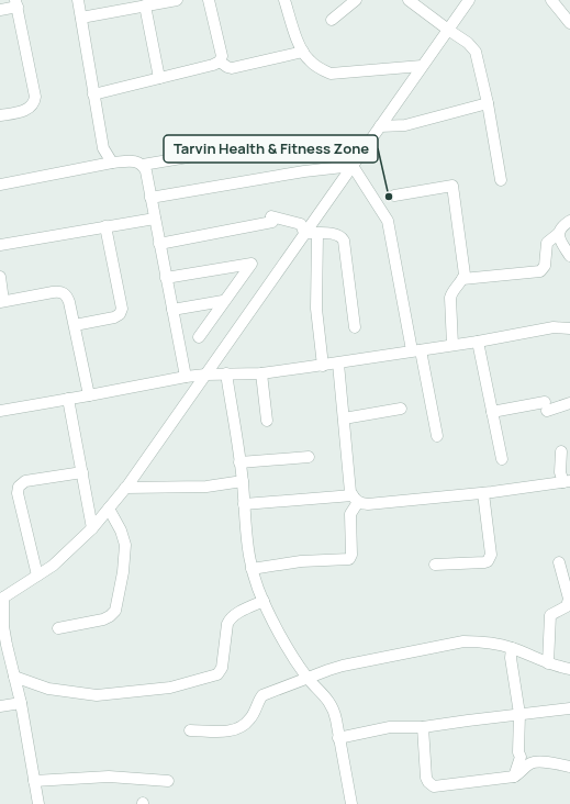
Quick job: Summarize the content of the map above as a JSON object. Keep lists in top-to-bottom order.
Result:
{
  "places": ["Tarvin Health & Fitness Zone"]
}
